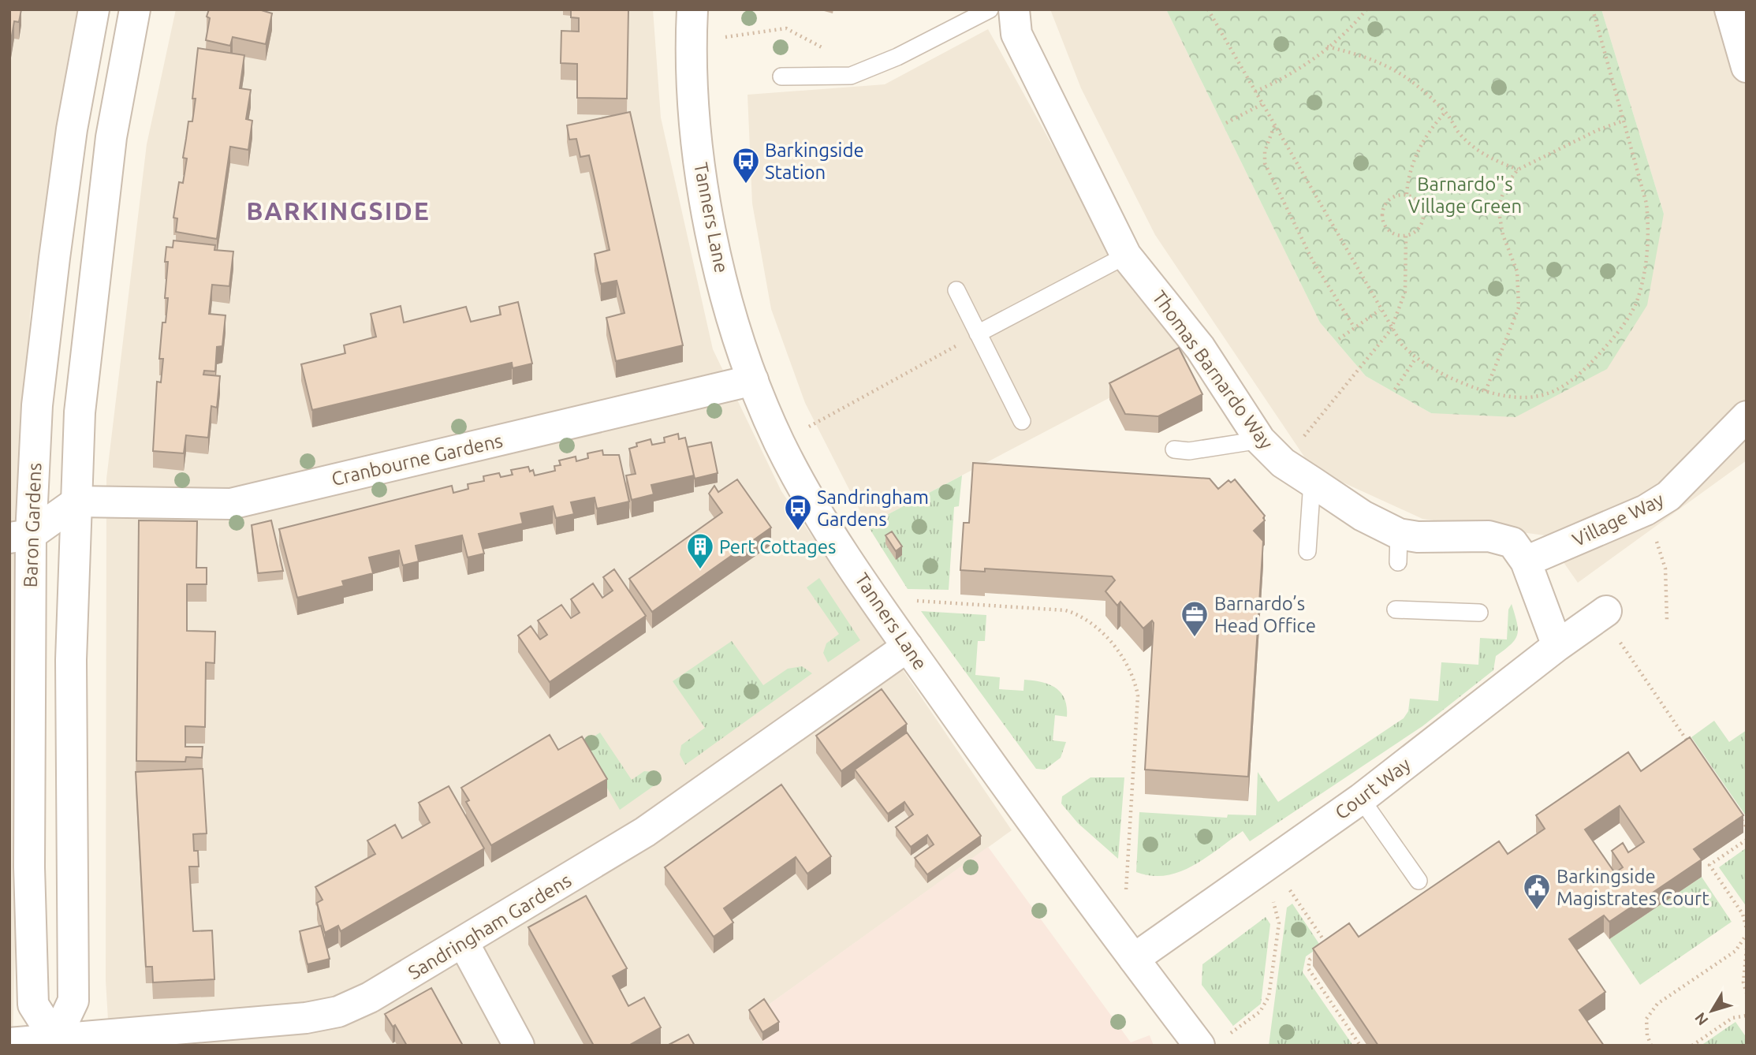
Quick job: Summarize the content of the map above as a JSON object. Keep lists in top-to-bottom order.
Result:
{
  "streets": {
    "street": [
      "Tanners Lane",
      "Thomas Barnardo Way",
      "Cranbourne Gardens",
      "Village Way",
      "Baron Gardens",
      "Court Way",
      "Sandringham Gardens"
    ]
  },
  "crossings": [
    ["Tanners Lane", "Cranbourne Gardens"],
    ["Tanners Lane", "Court Way"],
    ["Tanners Lane", "Sandringham Gardens"],
    ["Thomas Barnardo Way", "Village Way"],
    ["Thomas Barnardo Way", "Court Way"],
    ["Baron Gardens", "Sandringham Gardens"]
  ],
  "districts": ["BARKINGSIDE"],
  "parks": ["Barnardo''s Village Green"],
  "places": {
    "bus stop": ["Barkingside Station", "Sandringham Gardens"],
    "building": ["Pert Cottages"],
    "office": ["Barnardo’s Head Office"],
    "public building": ["Barkingside Magistrates Court"]
  },
  "north": "bottom left"
}
